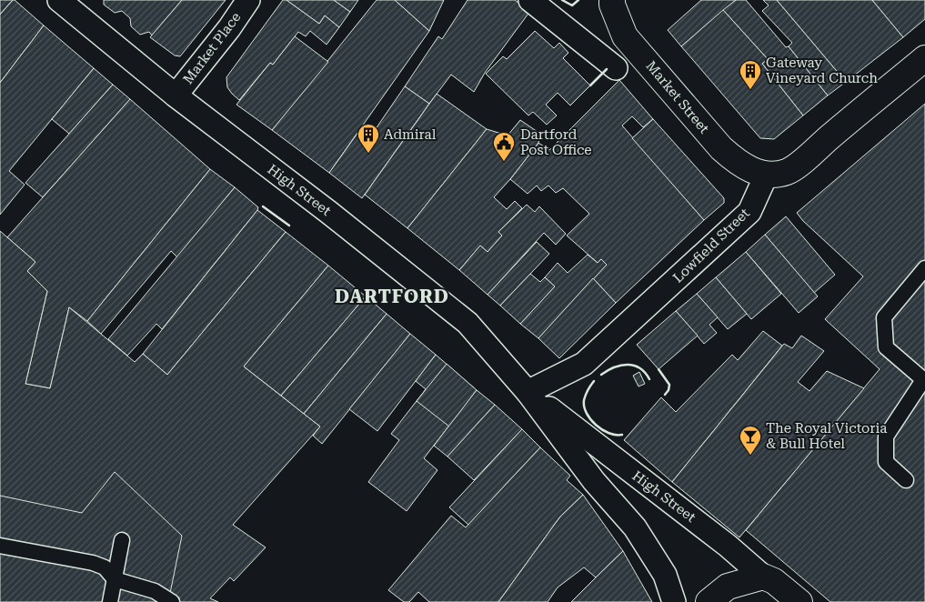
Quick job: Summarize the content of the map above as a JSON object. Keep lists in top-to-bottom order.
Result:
{
  "streets": {
    "main road": ["Market Street", "High Street"],
    "street": ["Market Place", "Lowfield Street"]
  },
  "crossings": [
    ["Market Place", "High Street"],
    ["Market Street", "Lowfield Street"],
    ["High Street", "Lowfield Street"]
  ],
  "districts": ["DARTFORD"],
  "places": {
    "building": ["Gateway Vineyard Church", "Admiral"],
    "public building": ["Dartford Post Office"],
    "bar": ["The Royal Victoria & Bull Hotel"]
  }
}
